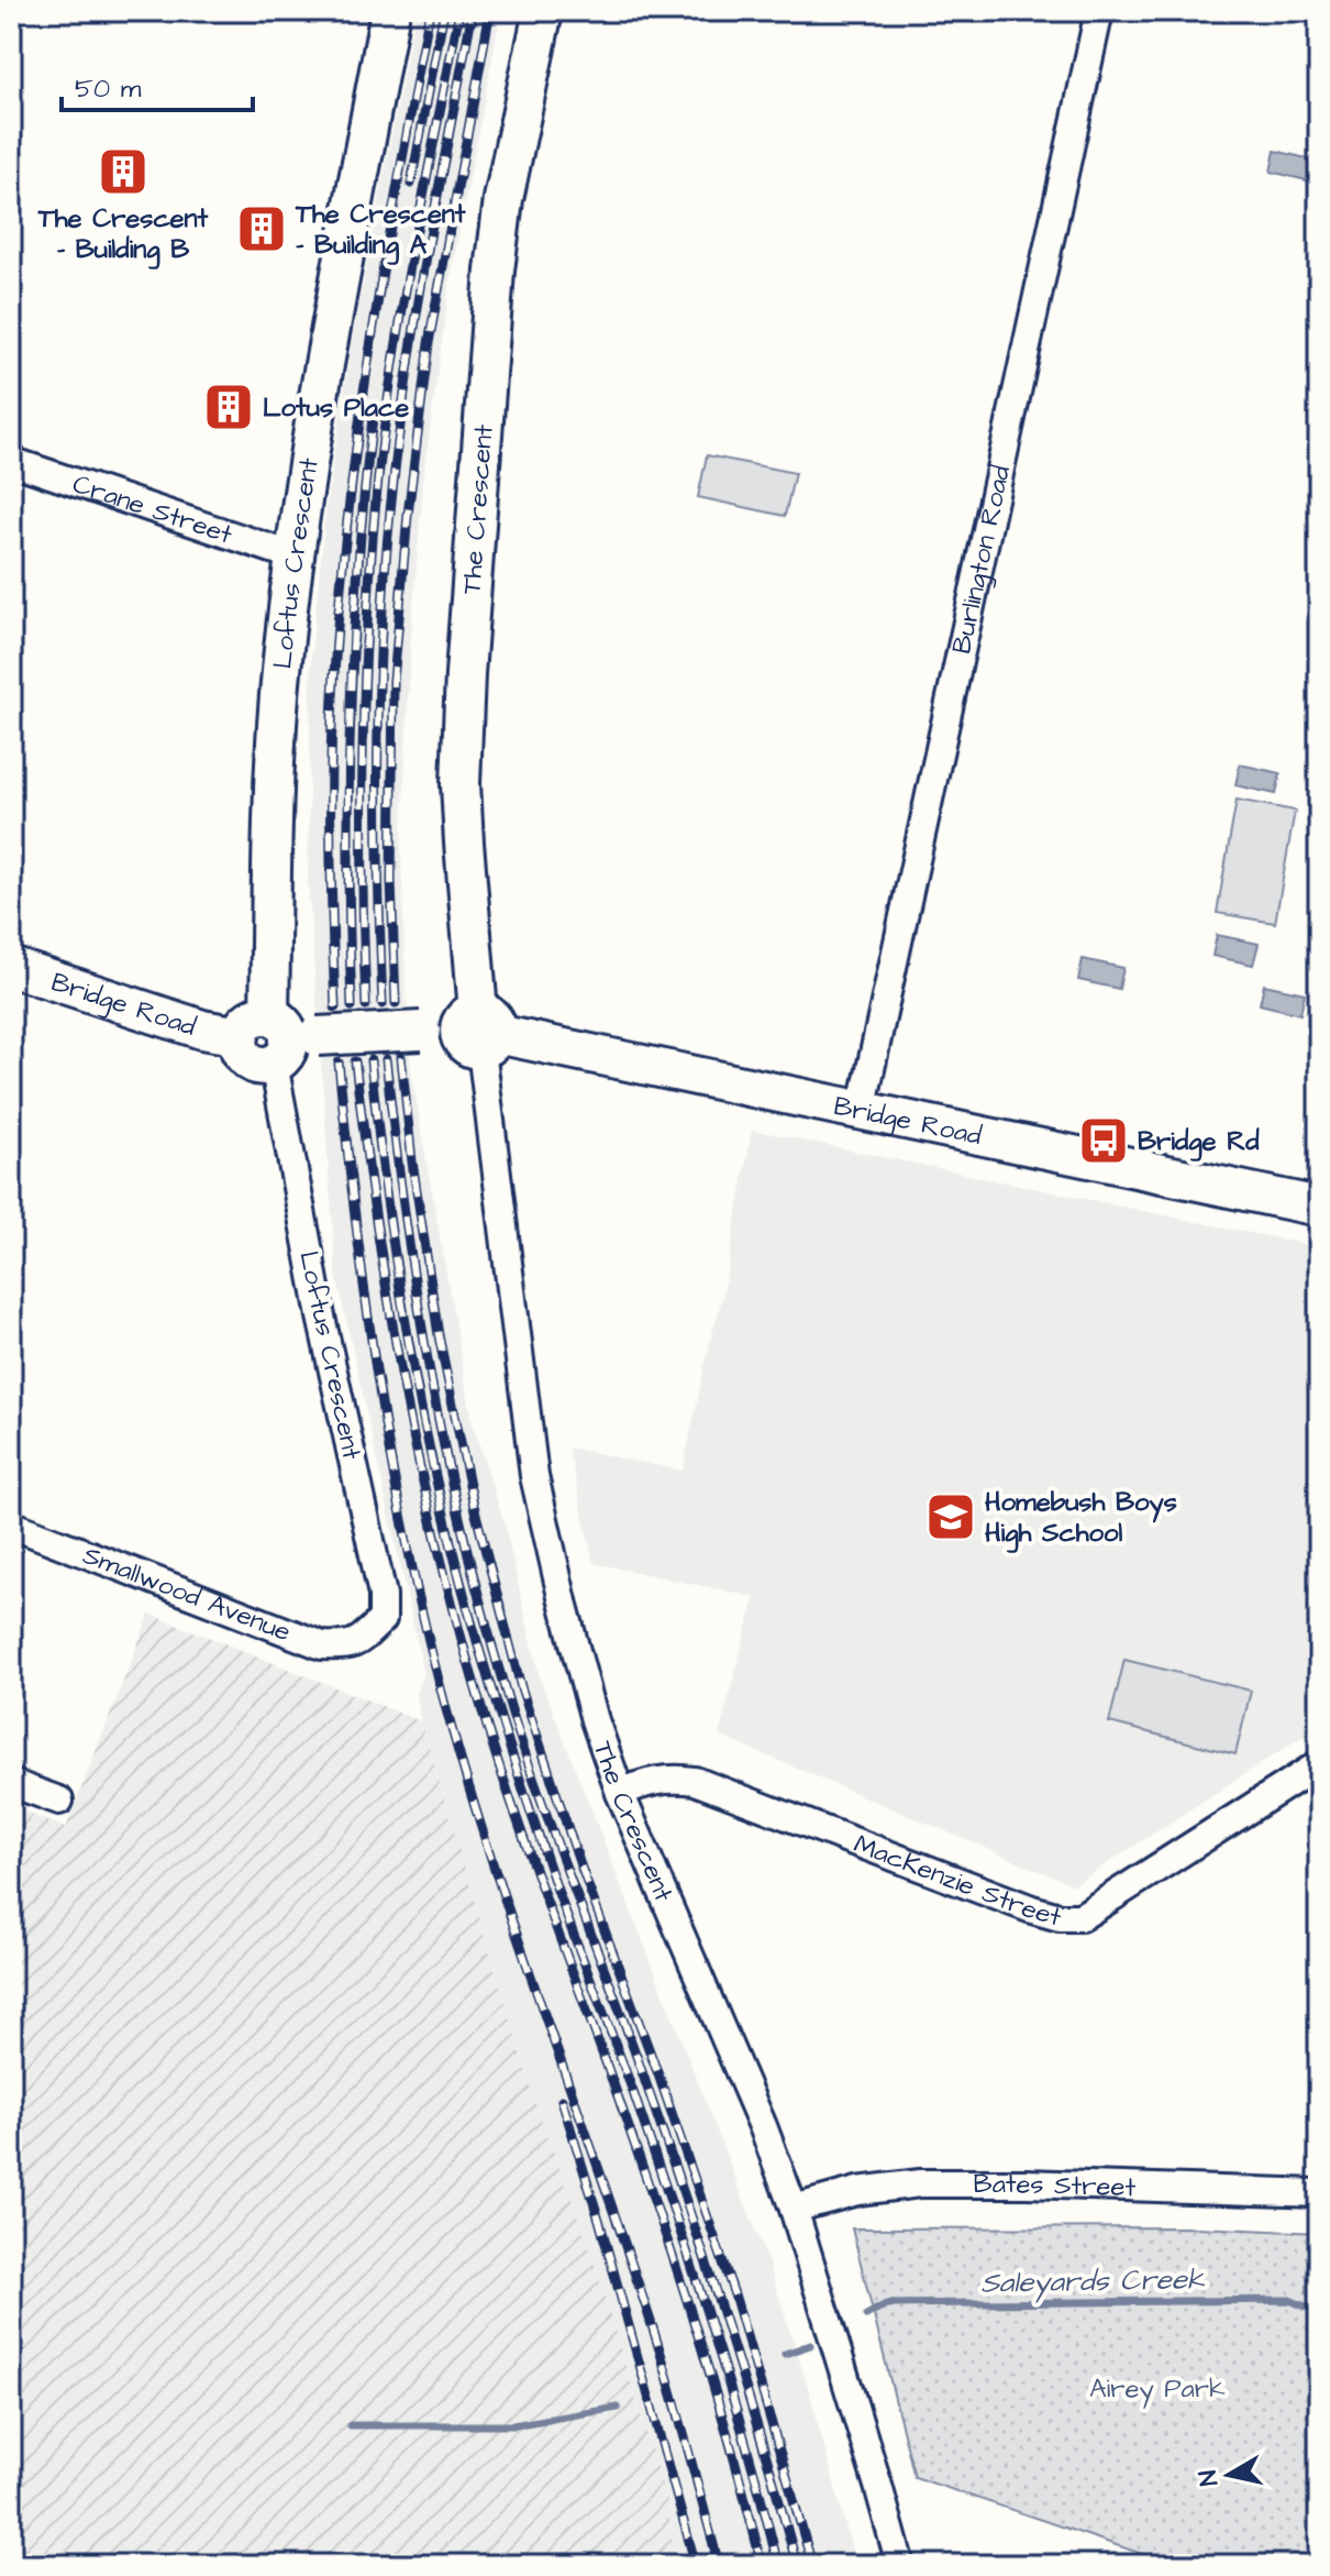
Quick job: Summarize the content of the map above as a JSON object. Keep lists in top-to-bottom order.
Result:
{
  "streets": {
    "street": [
      "Crane Street",
      "The Crescent",
      "Burlington Road",
      "Loftus Crescent",
      "Bridge Road",
      "Smallwood Avenue",
      "MacKenzie Street",
      "Bates Street"
    ]
  },
  "crossings": [
    ["Crane Street", "Loftus Crescent"],
    ["The Crescent", "Bridge Road"],
    ["The Crescent", "MacKenzie Street"],
    ["The Crescent", "Bates Street"],
    ["Burlington Road", "Bridge Road"],
    ["Loftus Crescent", "Bridge Road"],
    ["Loftus Crescent", "Smallwood Avenue"]
  ],
  "water": ["Saleyards Creek"],
  "parks": ["Airey Park"],
  "places": {
    "building": ["The Crescent - Building B", "The Crescent - Building A", "Lotus Place"],
    "bus stop": ["Bridge Rd"],
    "school or university": ["Homebush Boys High School"]
  },
  "scale_bar": "50 m",
  "north": "left"
}
